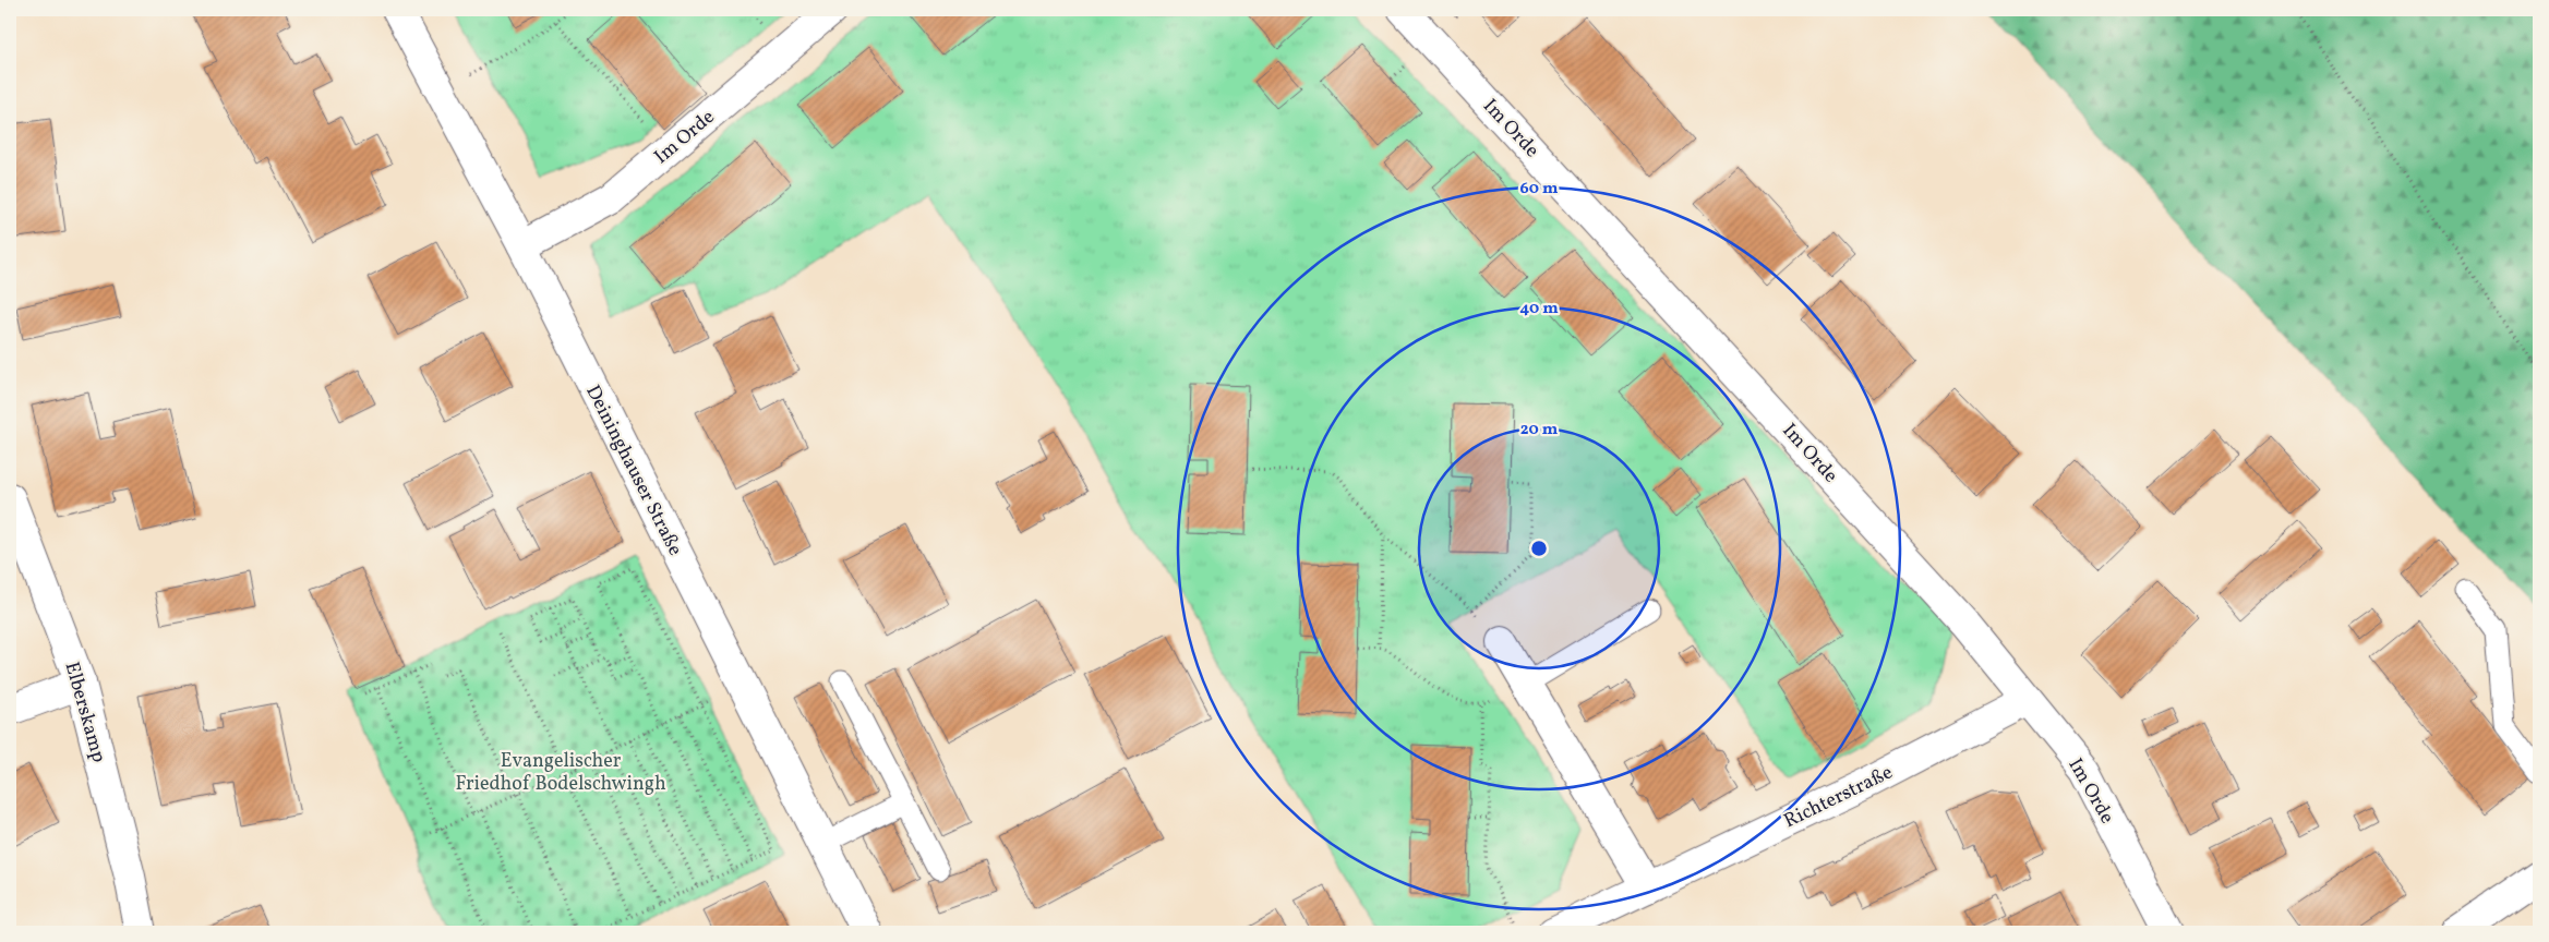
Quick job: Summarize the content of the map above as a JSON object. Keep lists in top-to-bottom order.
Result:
{
  "streets": {
    "street": [
      "Im Orde",
      "Deininghauser Straße",
      "Elberskamp",
      "Richterstraße"
    ]
  },
  "crossings": [
    ["Im Orde", "Deininghauser Straße"],
    ["Im Orde", "Richterstraße"]
  ],
  "parks": ["Evangelischer Friedhof Bodelschwingh"],
  "rings": ["60 m", "40 m", "20 m"]
}
